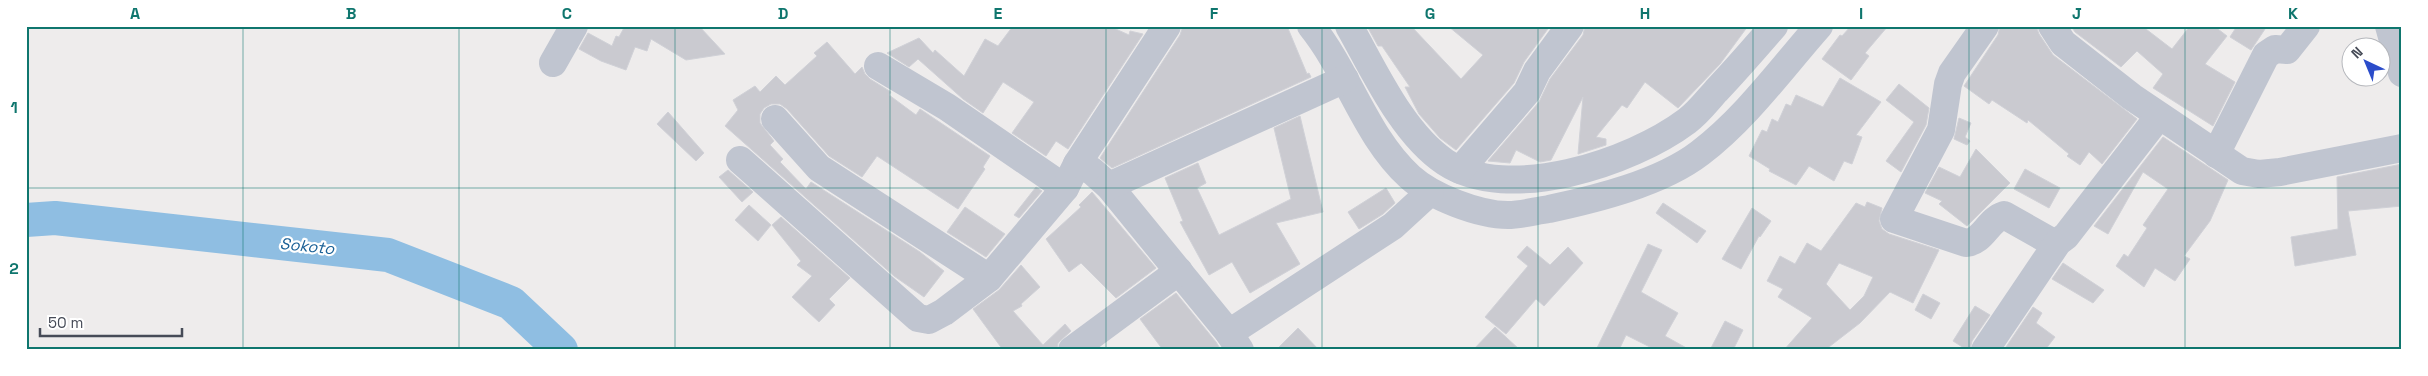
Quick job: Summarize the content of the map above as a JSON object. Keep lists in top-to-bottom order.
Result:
{
  "water": ["Sokoto"],
  "scale_bar": "50 m",
  "north": "top left",
  "grid": {
    "columns": [
      "A",
      "B",
      "C",
      "D",
      "E",
      "F",
      "G",
      "H",
      "I",
      "J",
      "K"
    ],
    "rows": ["1", "2"]
  }
}
